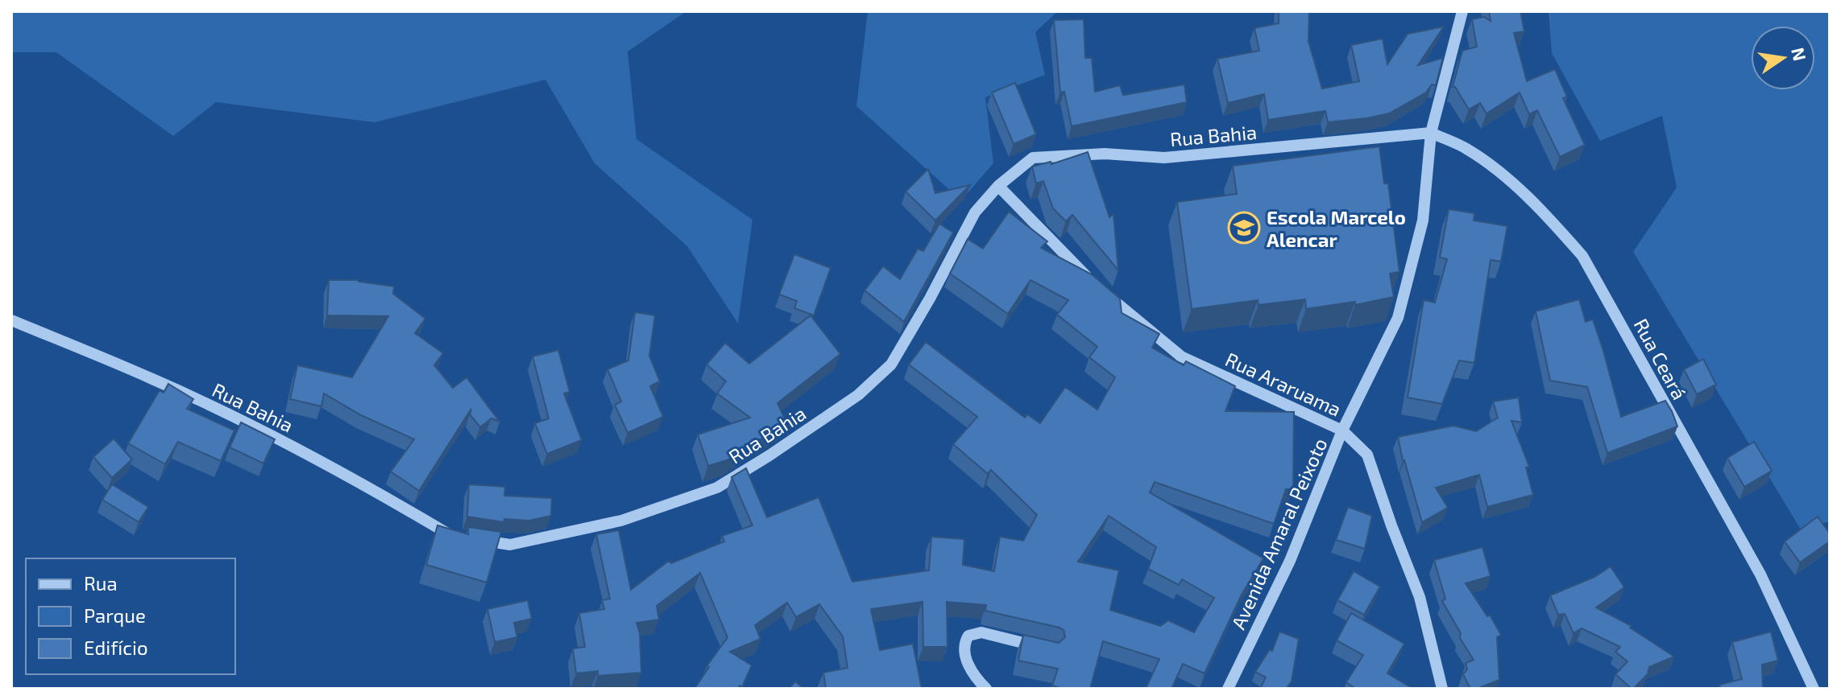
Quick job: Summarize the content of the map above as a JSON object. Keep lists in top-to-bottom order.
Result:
{
  "streets": {
    "street": [
      "Rua Bahia",
      "Rua Ceará",
      "Rua Araruama",
      "Avenida Amaral Peixoto"
    ]
  },
  "crossings": [
    ["Rua Bahia", "Rua Ceará"],
    ["Rua Bahia", "Rua Araruama"],
    ["Rua Bahia", "Avenida Amaral Peixoto"],
    ["Rua Ceará", "Avenida Amaral Peixoto"],
    ["Rua Araruama", "Avenida Amaral Peixoto"]
  ],
  "places": {
    "school or university": ["Escola Marcelo Alencar"]
  },
  "legend": ["Rua", "Parque", "Edifício"],
  "north": "right"
}
